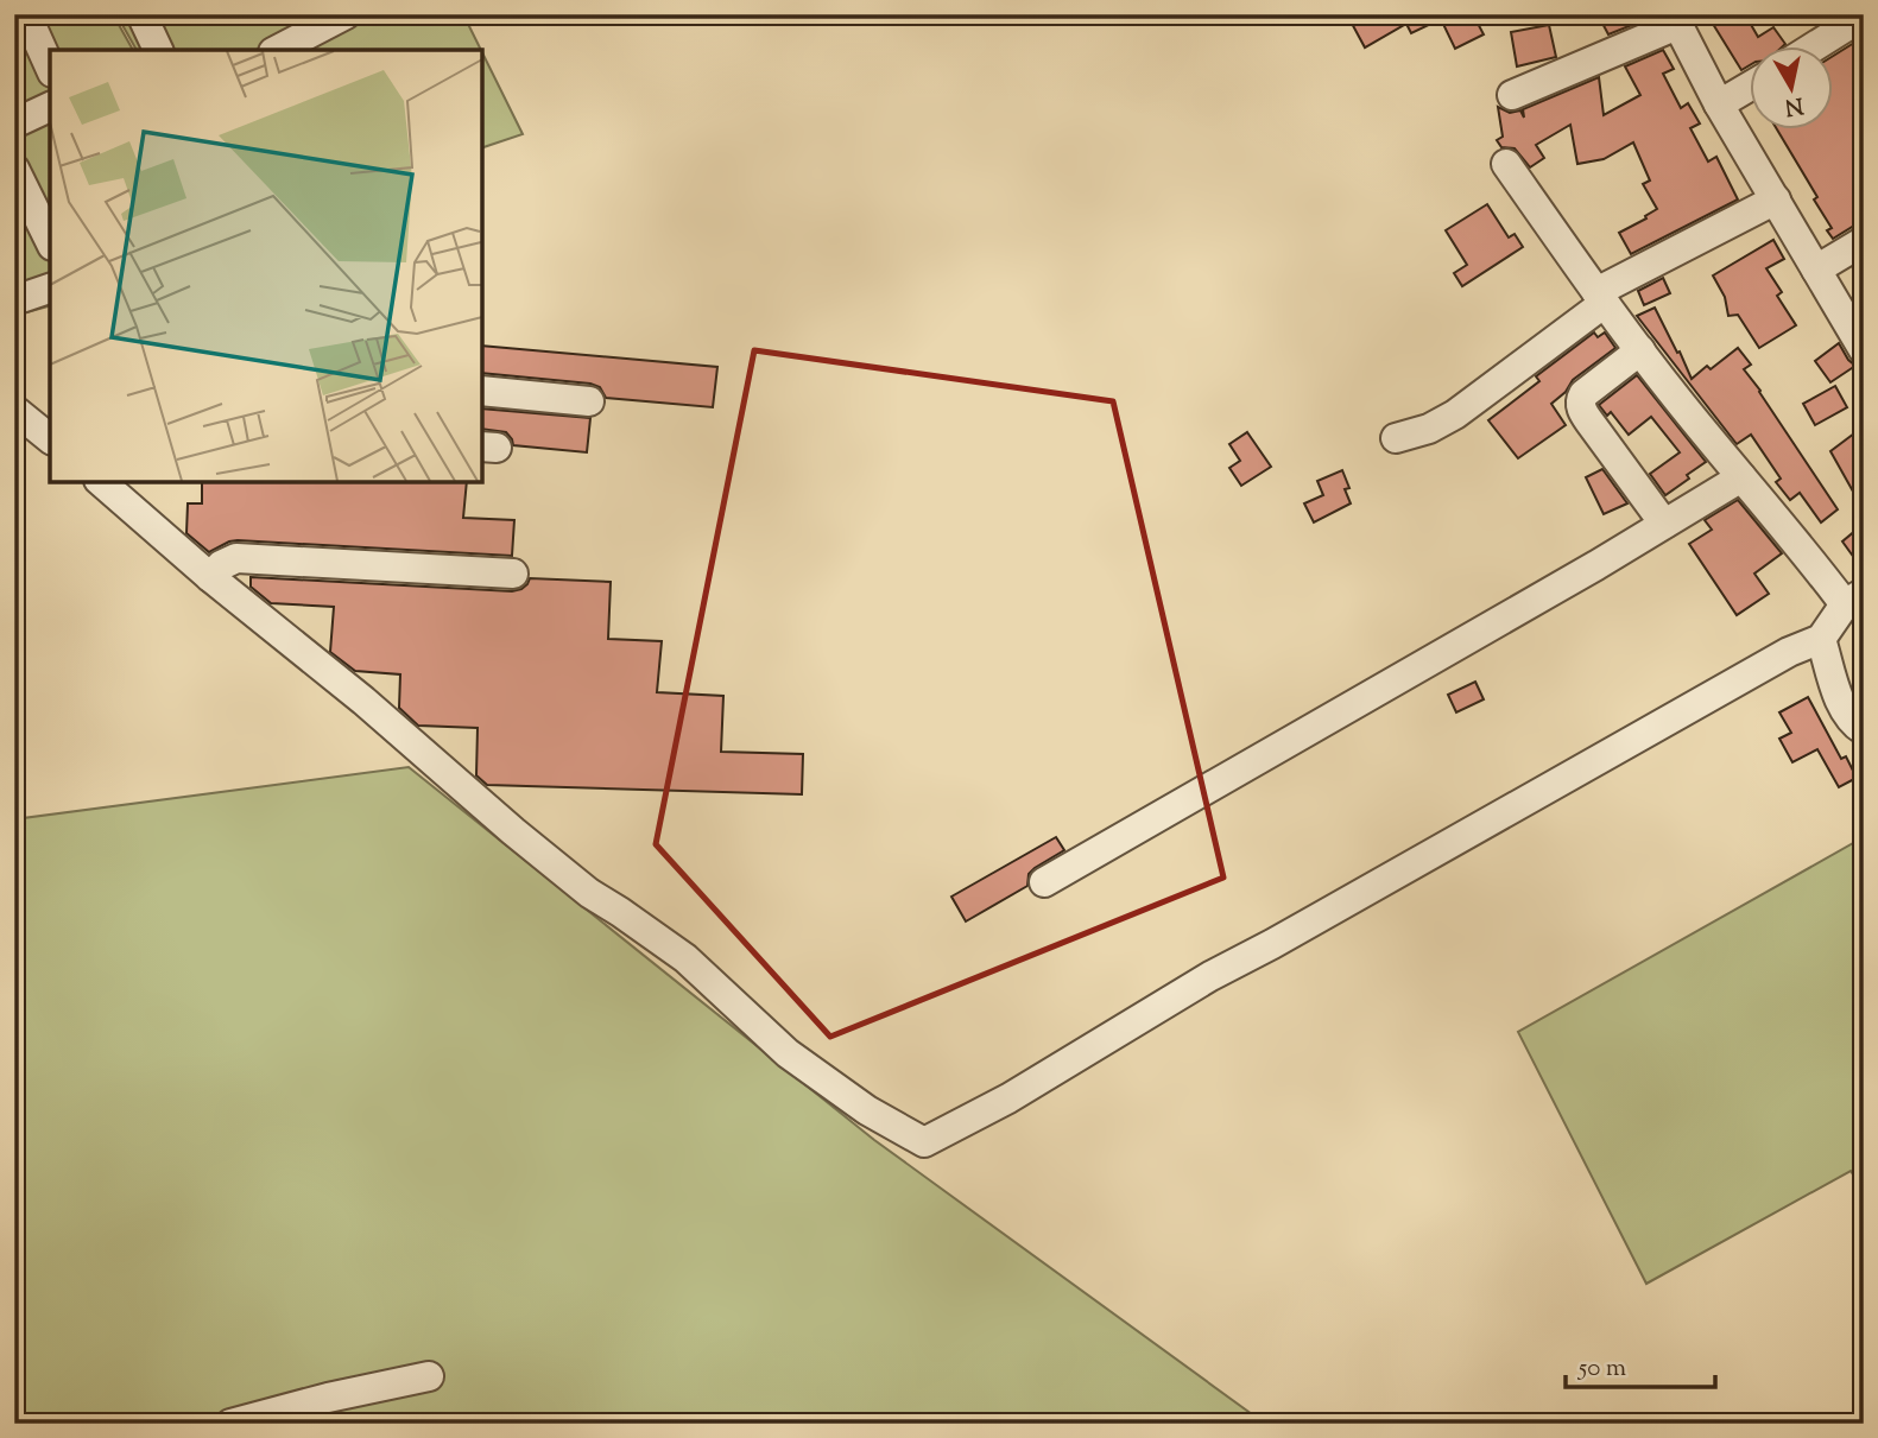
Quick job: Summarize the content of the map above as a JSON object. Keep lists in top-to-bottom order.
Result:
{
  "scale_bar": "50 m",
  "north": "bottom"
}
